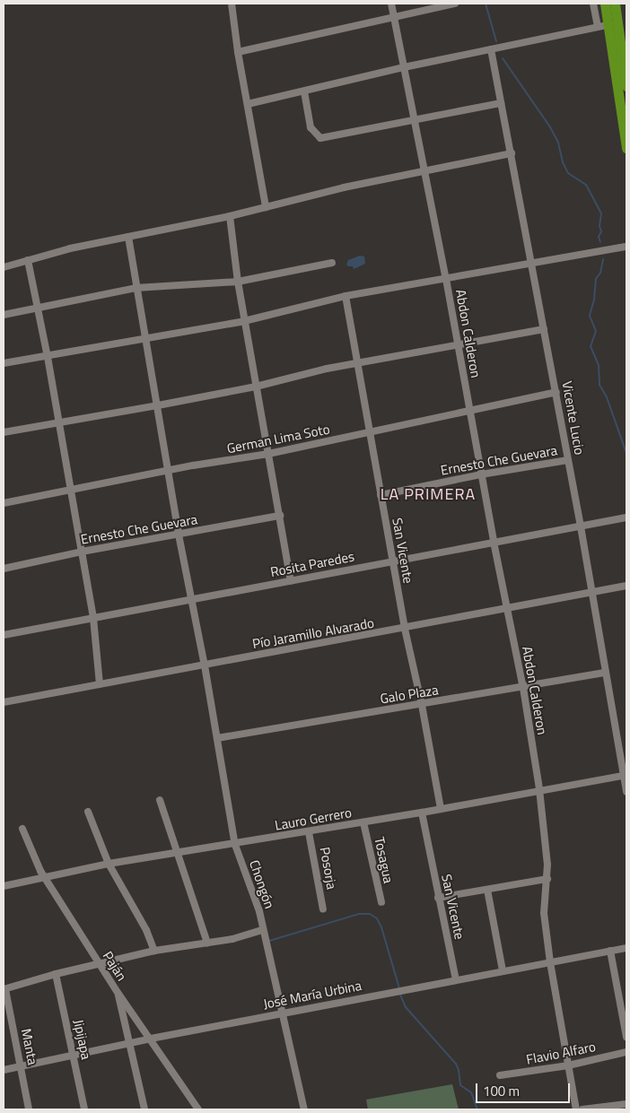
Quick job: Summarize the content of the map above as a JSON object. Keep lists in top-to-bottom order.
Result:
{
  "streets": {
    "street": [
      "Abdon Calderon",
      "Vicente Lucio",
      "German Lima Soto",
      "Ernesto Che Guevara",
      "San Vicente",
      "Rosita Paredes",
      "Pío Jaramillo Alvarado",
      "Galo Plaza",
      "Lauro Gerrero",
      "Tosagua",
      "Posorja",
      "Chongón",
      "Paján",
      "José María Urbina",
      "Jipijapa",
      "Manta",
      "Flavio Alfaro"
    ]
  },
  "crossings": [
    ["Abdon Calderon", "German Lima Soto"],
    ["Abdon Calderon", "Ernesto Che Guevara"],
    ["Abdon Calderon", "Rosita Paredes"],
    ["Abdon Calderon", "Pío Jaramillo Alvarado"],
    ["Abdon Calderon", "Galo Plaza"],
    ["Abdon Calderon", "Lauro Gerrero"],
    ["Abdon Calderon", "José María Urbina"],
    ["Abdon Calderon", "Flavio Alfaro"],
    ["Vicente Lucio", "German Lima Soto"],
    ["Vicente Lucio", "Ernesto Che Guevara"],
    ["Vicente Lucio", "Rosita Paredes"],
    ["Vicente Lucio", "Pío Jaramillo Alvarado"],
    ["Vicente Lucio", "Galo Plaza"],
    ["Vicente Lucio", "Lauro Gerrero"],
    ["German Lima Soto", "San Vicente"],
    ["German Lima Soto", "Chongón"],
    ["Ernesto Che Guevara", "San Vicente"],
    ["Ernesto Che Guevara", "Chongón"],
    ["San Vicente", "Rosita Paredes"],
    ["San Vicente", "Pío Jaramillo Alvarado"],
    ["San Vicente", "Galo Plaza"],
    ["San Vicente", "Lauro Gerrero"],
    ["San Vicente", "José María Urbina"],
    ["Rosita Paredes", "Chongón"],
    ["Pío Jaramillo Alvarado", "Chongón"],
    ["Galo Plaza", "Chongón"],
    ["Lauro Gerrero", "Tosagua"],
    ["Lauro Gerrero", "Posorja"],
    ["Lauro Gerrero", "Chongón"],
    ["Lauro Gerrero", "Paján"],
    ["Chongón", "José María Urbina"],
    ["Paján", "José María Urbina"],
    ["José María Urbina", "Jipijapa"],
    ["José María Urbina", "Manta"]
  ],
  "districts": ["LA PRIMERA"],
  "scale_bar": "100 m"
}
